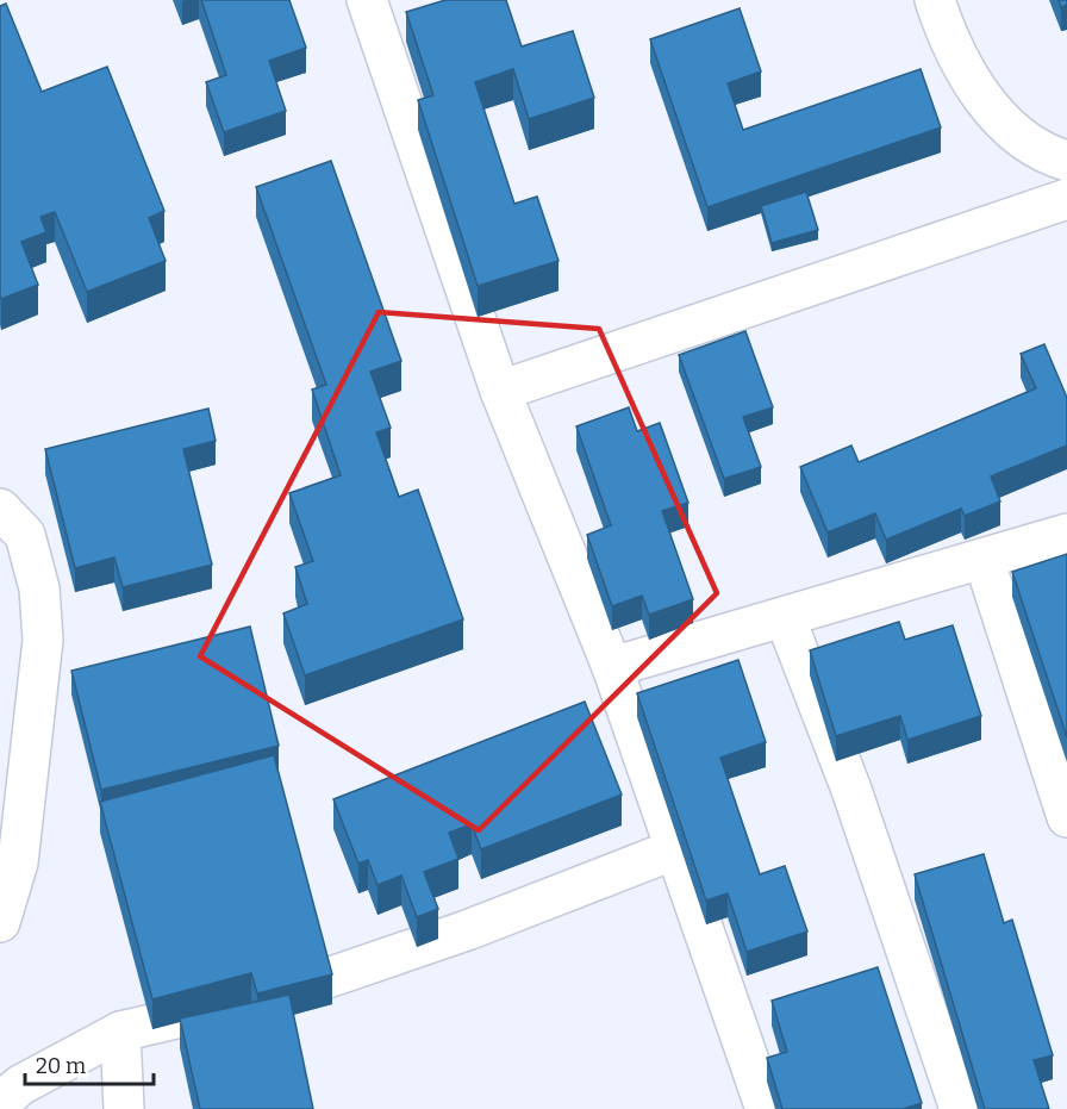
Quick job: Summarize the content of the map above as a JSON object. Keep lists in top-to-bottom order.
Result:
{
  "scale_bar": "20 m"
}
